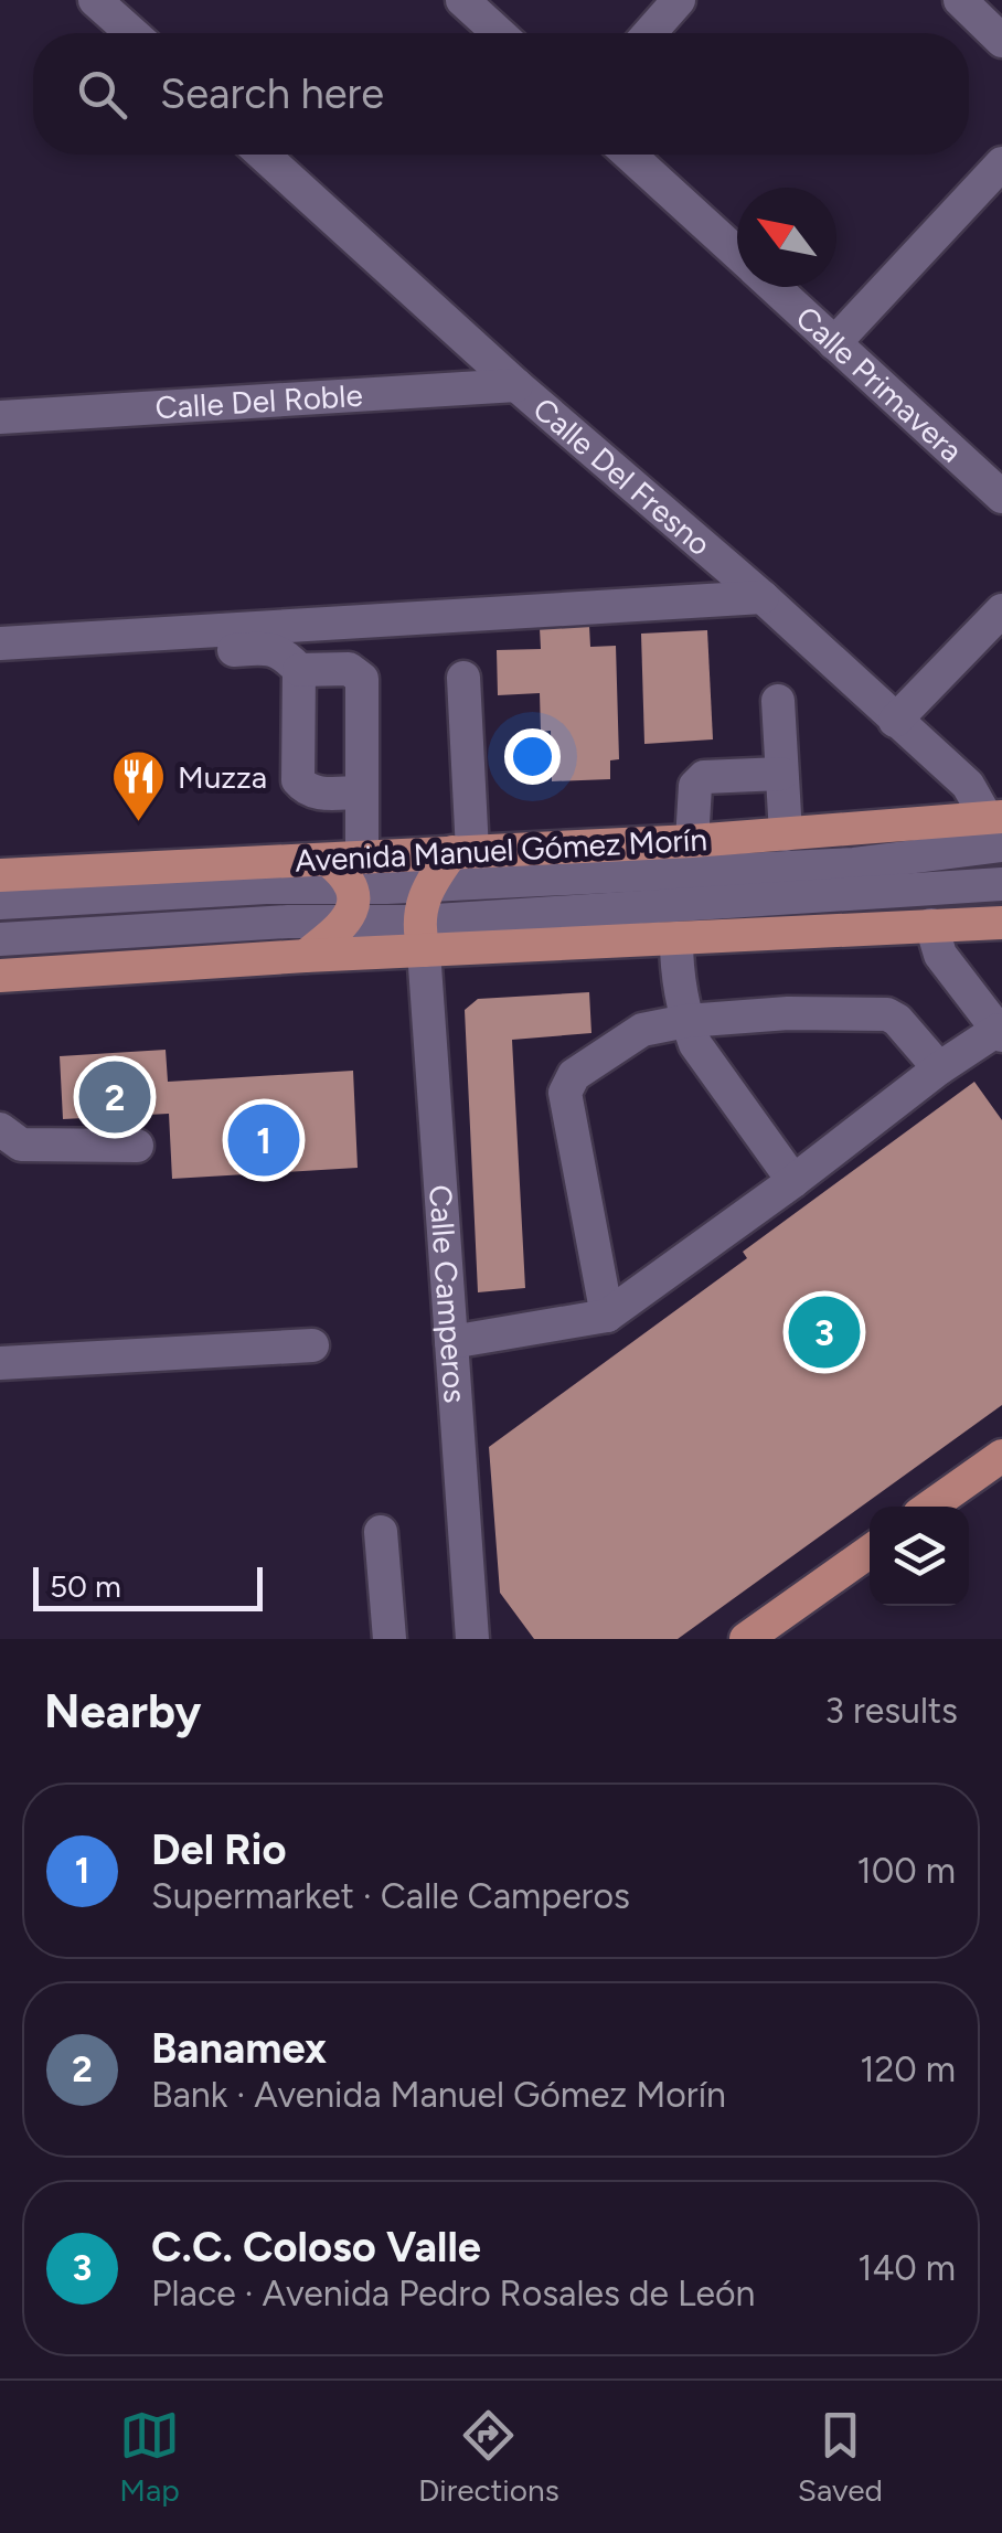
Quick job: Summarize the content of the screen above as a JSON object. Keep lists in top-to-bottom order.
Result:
{
  "streets": {
    "main road": ["Avenida Manuel Gómez Morín"],
    "street": [
      "Calle Primavera",
      "Calle Del Roble",
      "Calle Del Fresno",
      "Calle Camperos"
    ]
  },
  "crossings": [
    ["Calle Del Roble", "Calle Del Fresno"],
    ["Calle Del Fresno", "Avenida Manuel Gómez Morín"]
  ],
  "places": {
    "restaurant": ["Muzza"]
  },
  "scale_bar": "50 m",
  "north": "top left",
  "page": {
    "search": "Search here",
    "pins": ["2", "1", "3"],
    "scale": "50 m",
    "heading": ["Nearby", "3 results"],
    "list": [
      {
        "mark": "1",
        "name": "Del Rio",
        "note": "Supermarket · Calle Camperos",
        "value": "100 m"
      },
      {
        "mark": "2",
        "name": "Banamex",
        "note": "Bank · Avenida Manuel Gómez Morín",
        "value": "120 m"
      },
      {
        "mark": "3",
        "name": "C.C. Coloso Valle",
        "note": "Place · Avenida Pedro Rosales de León",
        "value": "140 m"
      }
    ],
    "nav": ["Map", "Directions", "Saved"]
  }
}
